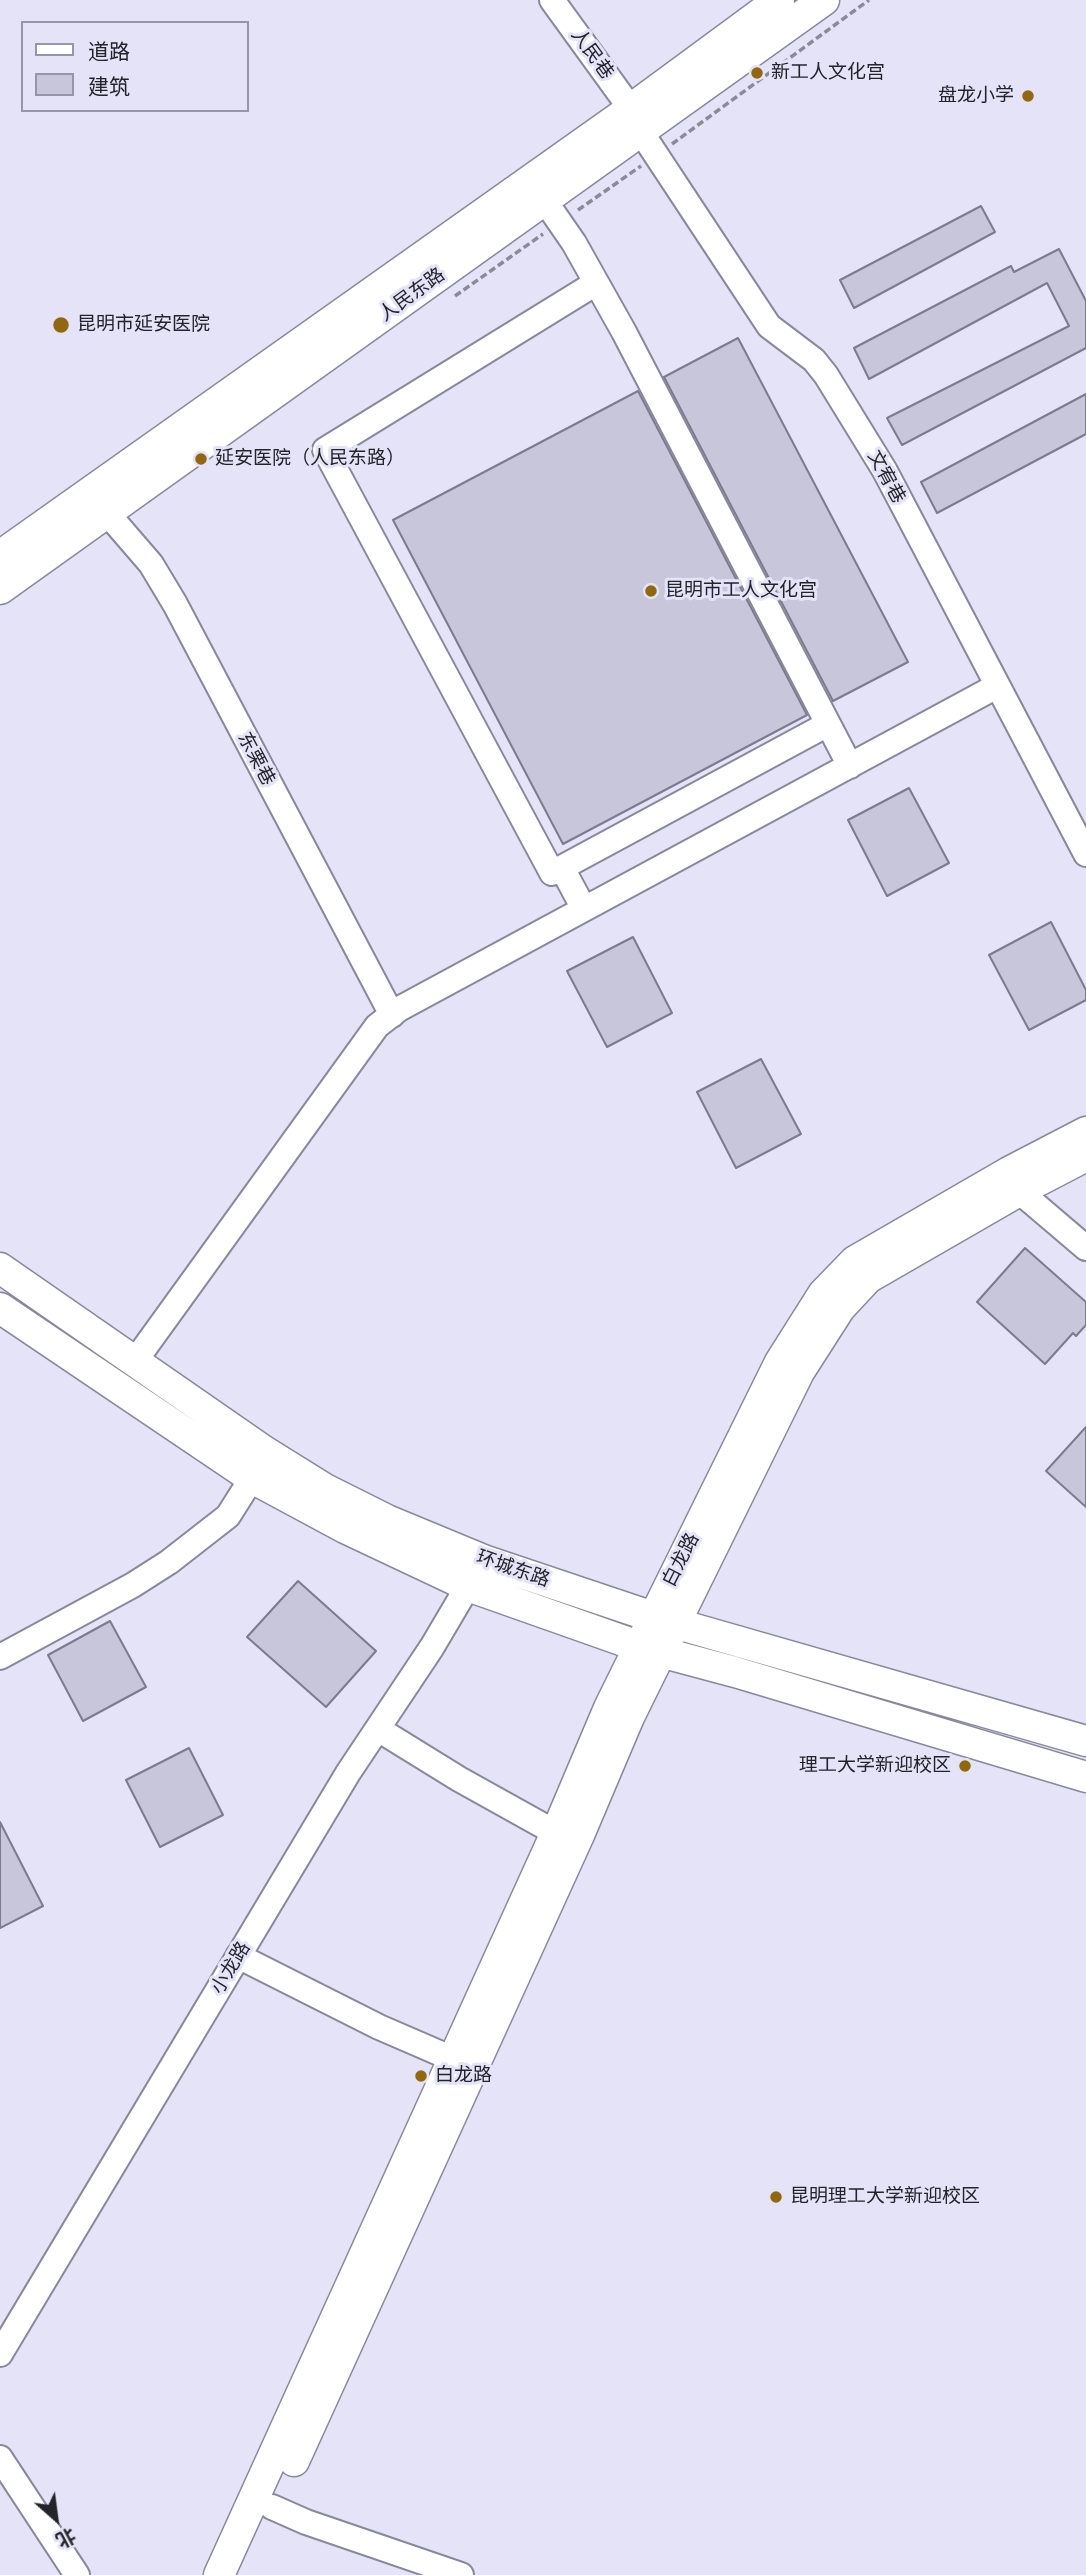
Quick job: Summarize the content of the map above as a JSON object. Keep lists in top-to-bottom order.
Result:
{
  "streets": {
    "main road": ["人民东路", "白龙路", "环城东路"],
    "street": [
      "人民巷",
      "文宥巷",
      "东栗巷",
      "小龙路"
    ]
  },
  "crossings": [
    ["人民巷", "人民东路"],
    ["人民巷", "文宥巷"],
    ["人民东路", "文宥巷"],
    ["人民东路", "东栗巷"],
    ["白龙路", "环城东路"],
    ["环城东路", "小龙路"]
  ],
  "places": [
    "新工人文化宫",
    "盘龙小学",
    "昆明市延安医院",
    "延安医院（人民东路）",
    "昆明市工人文化宫",
    "理工大学新迎校区",
    "白龙路",
    "昆明理工大学新迎校区"
  ],
  "legend": ["道路", "建筑"],
  "north": "bottom right"
}
